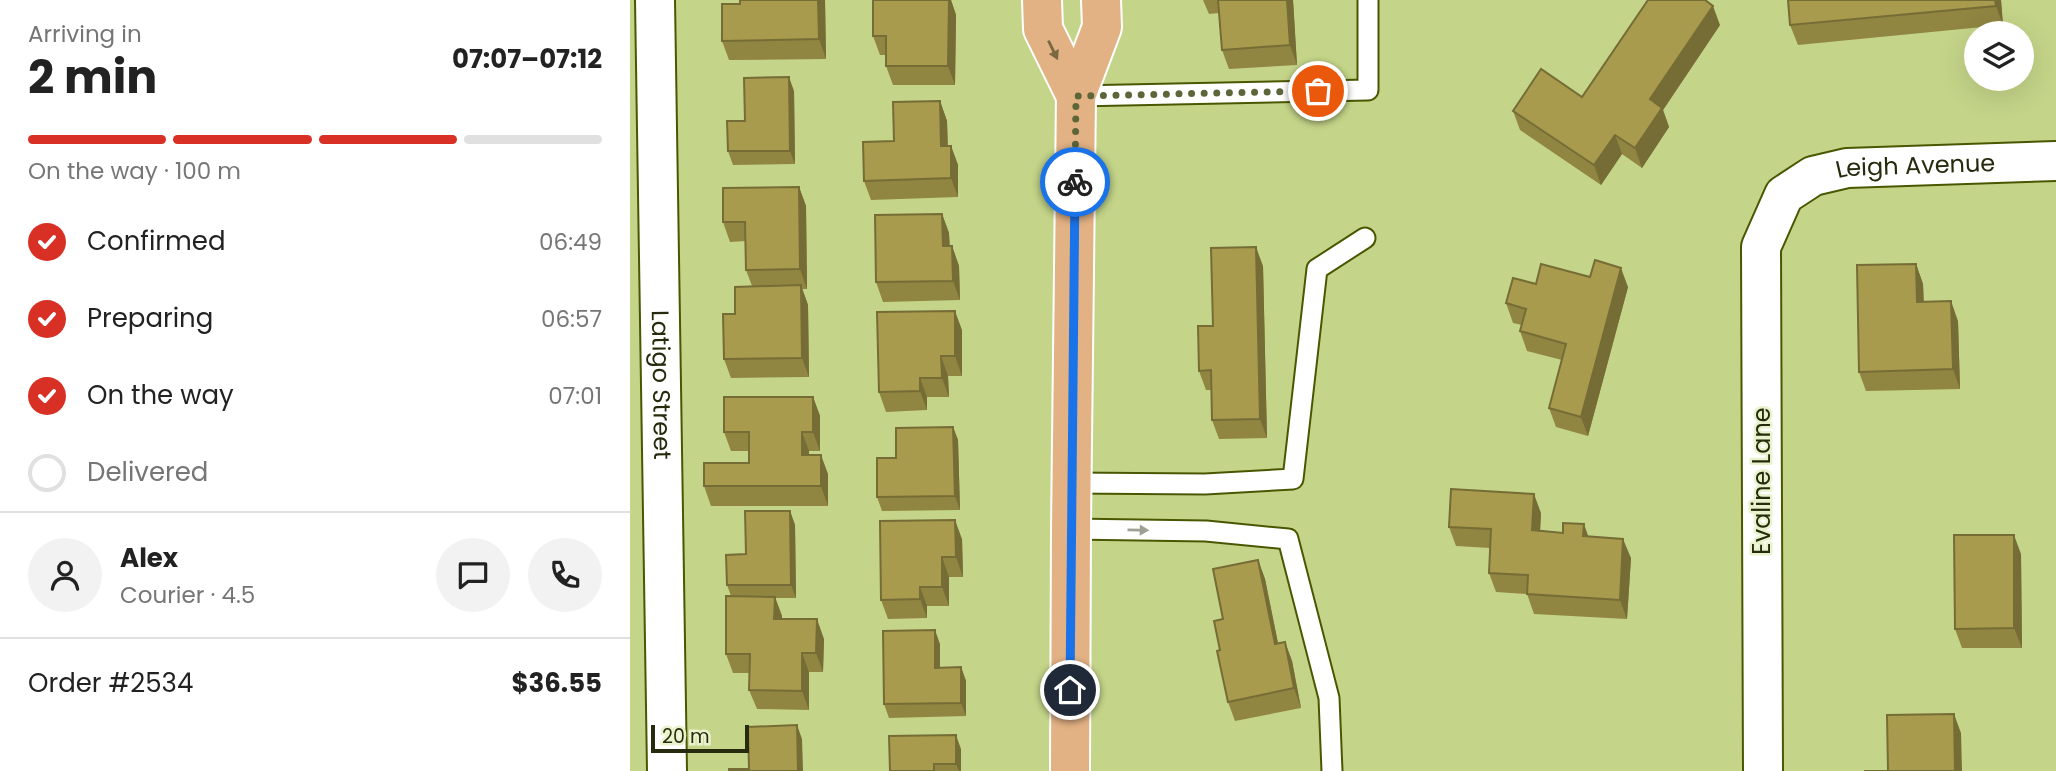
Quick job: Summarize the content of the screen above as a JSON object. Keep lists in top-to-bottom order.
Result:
{
  "streets": {
    "street": ["Leigh Avenue", "Latigo Street", "Evaline Lane"]
  },
  "crossings": [
    ["Leigh Avenue", "Evaline Lane"]
  ],
  "scale_bar": "20 m",
  "page": {
    "heading": ["2 min", "Arriving in", "07:07–07:12"],
    "panel": [
      "Alex",
      "Courier · 4.5",
      "Order #2534",
      "$36.55"
    ],
    "bar": "On the way · 100 m",
    "list": [
      ["Confirmed", "06:49"],
      ["Preparing", "06:57"],
      ["On the way", "07:01"],
      "Delivered"
    ],
    "scale": "20 m"
  }
}
